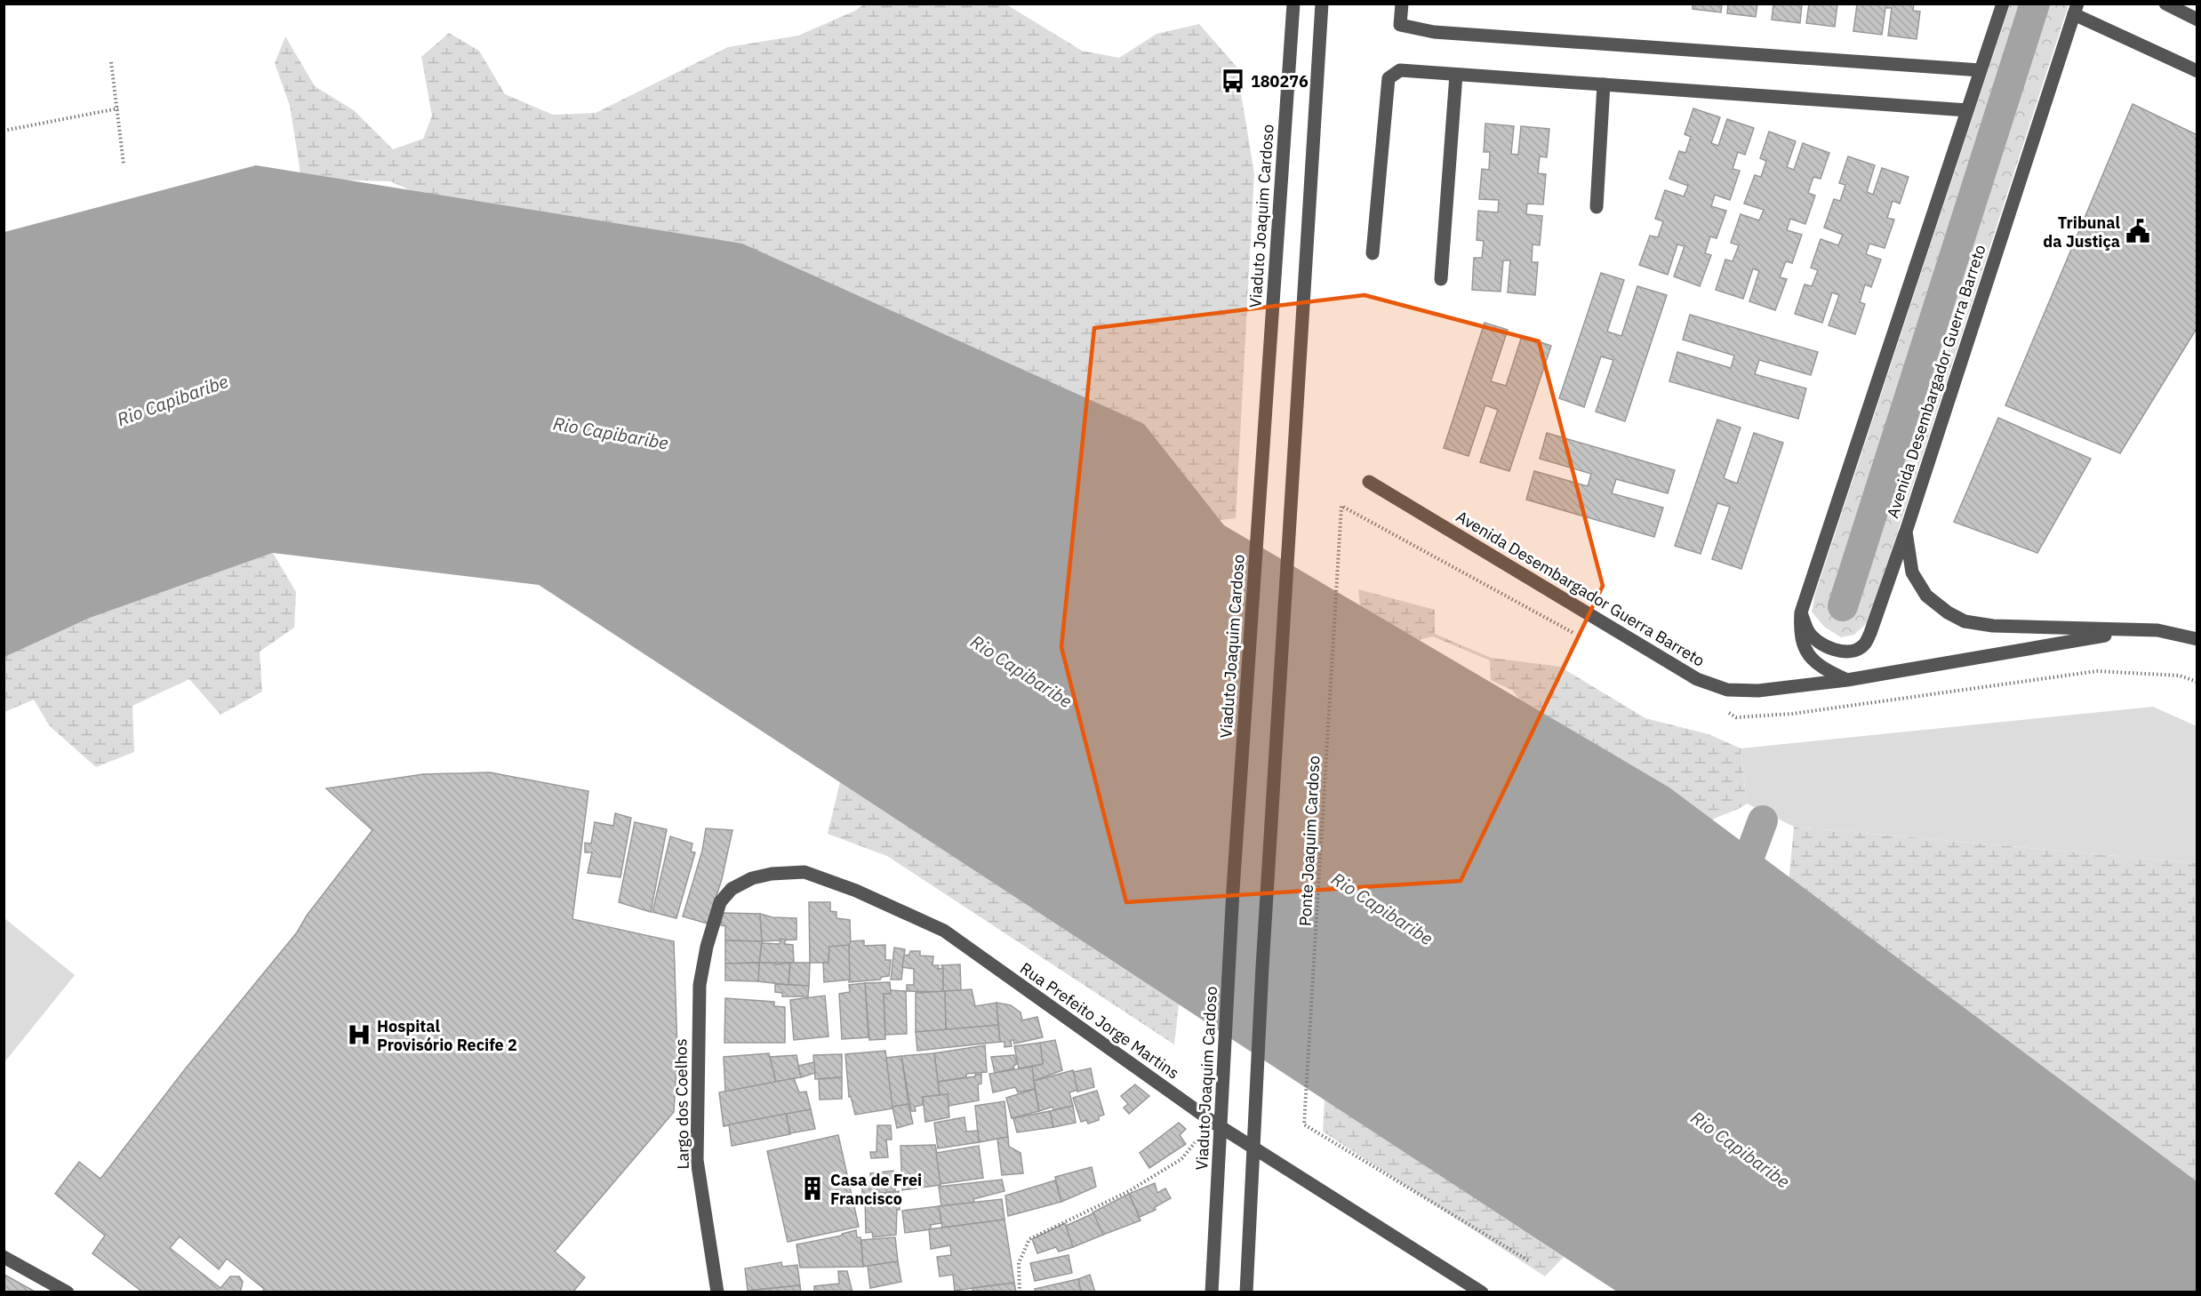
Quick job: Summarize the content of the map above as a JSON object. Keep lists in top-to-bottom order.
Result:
{
  "streets": {
    "street": [
      "Viaduto Joaquim Cardoso",
      "Avenida Desembargador Guerra Barreto",
      "Rua Prefeito Jorge Martins",
      "Largo dos Coelhos"
    ],
    "path": ["Ponte Joaquim Cardoso"]
  },
  "crossings": [
    ["Rua Prefeito Jorge Martins", "Largo dos Coelhos"]
  ],
  "water": ["Rio Capibaribe"],
  "places": {
    "bus stop": ["180276"],
    "public building": ["Tribunal da Justiça"],
    "hospital": ["Hospital Provisório Recife 2"],
    "building": ["Casa de Frei Francisco"]
  }
}
